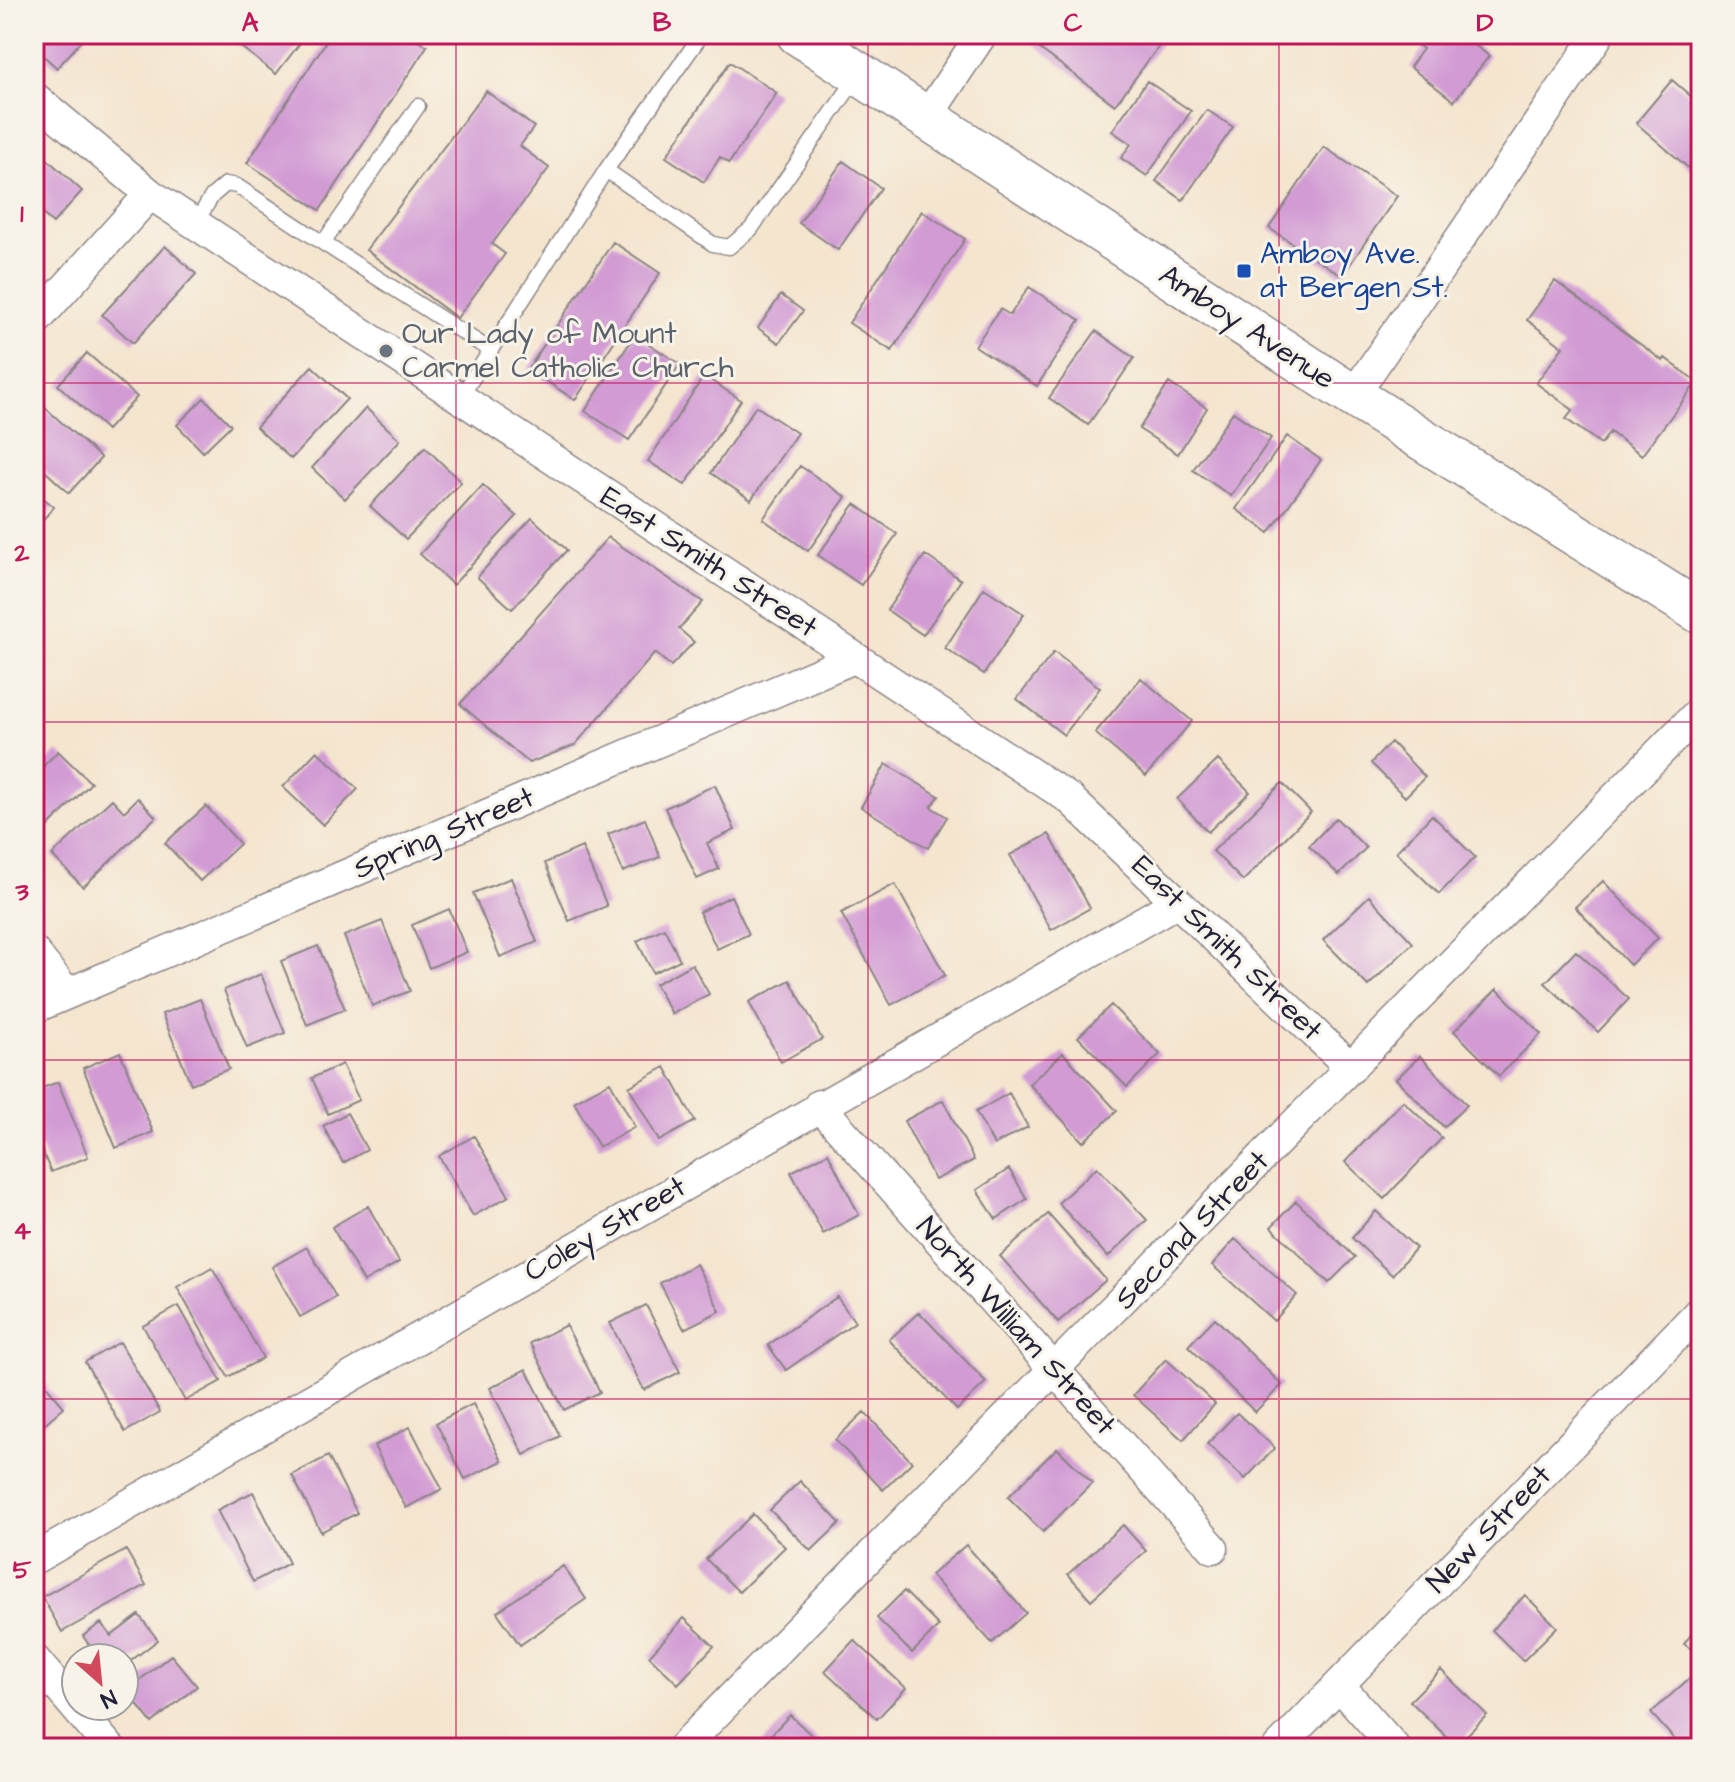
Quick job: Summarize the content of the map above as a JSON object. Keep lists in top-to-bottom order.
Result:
{
  "streets": {
    "main road": ["Amboy Avenue"],
    "street": [
      "East Smith Street",
      "Spring Street",
      "Coley Street",
      "Second Street",
      "North William Street",
      "New Street"
    ]
  },
  "crossings": [
    ["East Smith Street", "Spring Street"],
    ["East Smith Street", "Coley Street"],
    ["East Smith Street", "Second Street"],
    ["Coley Street", "North William Street"],
    ["Second Street", "North William Street"]
  ],
  "places": {
    "transit": ["Amboy Ave. at Bergen St."],
    "other": ["Our Lady of Mount Carmel Catholic Church"]
  },
  "north": "bottom right",
  "grid": {
    "columns": [
      "A",
      "B",
      "C",
      "D"
    ],
    "rows": [
      "1",
      "2",
      "3",
      "4",
      "5"
    ]
  }
}
